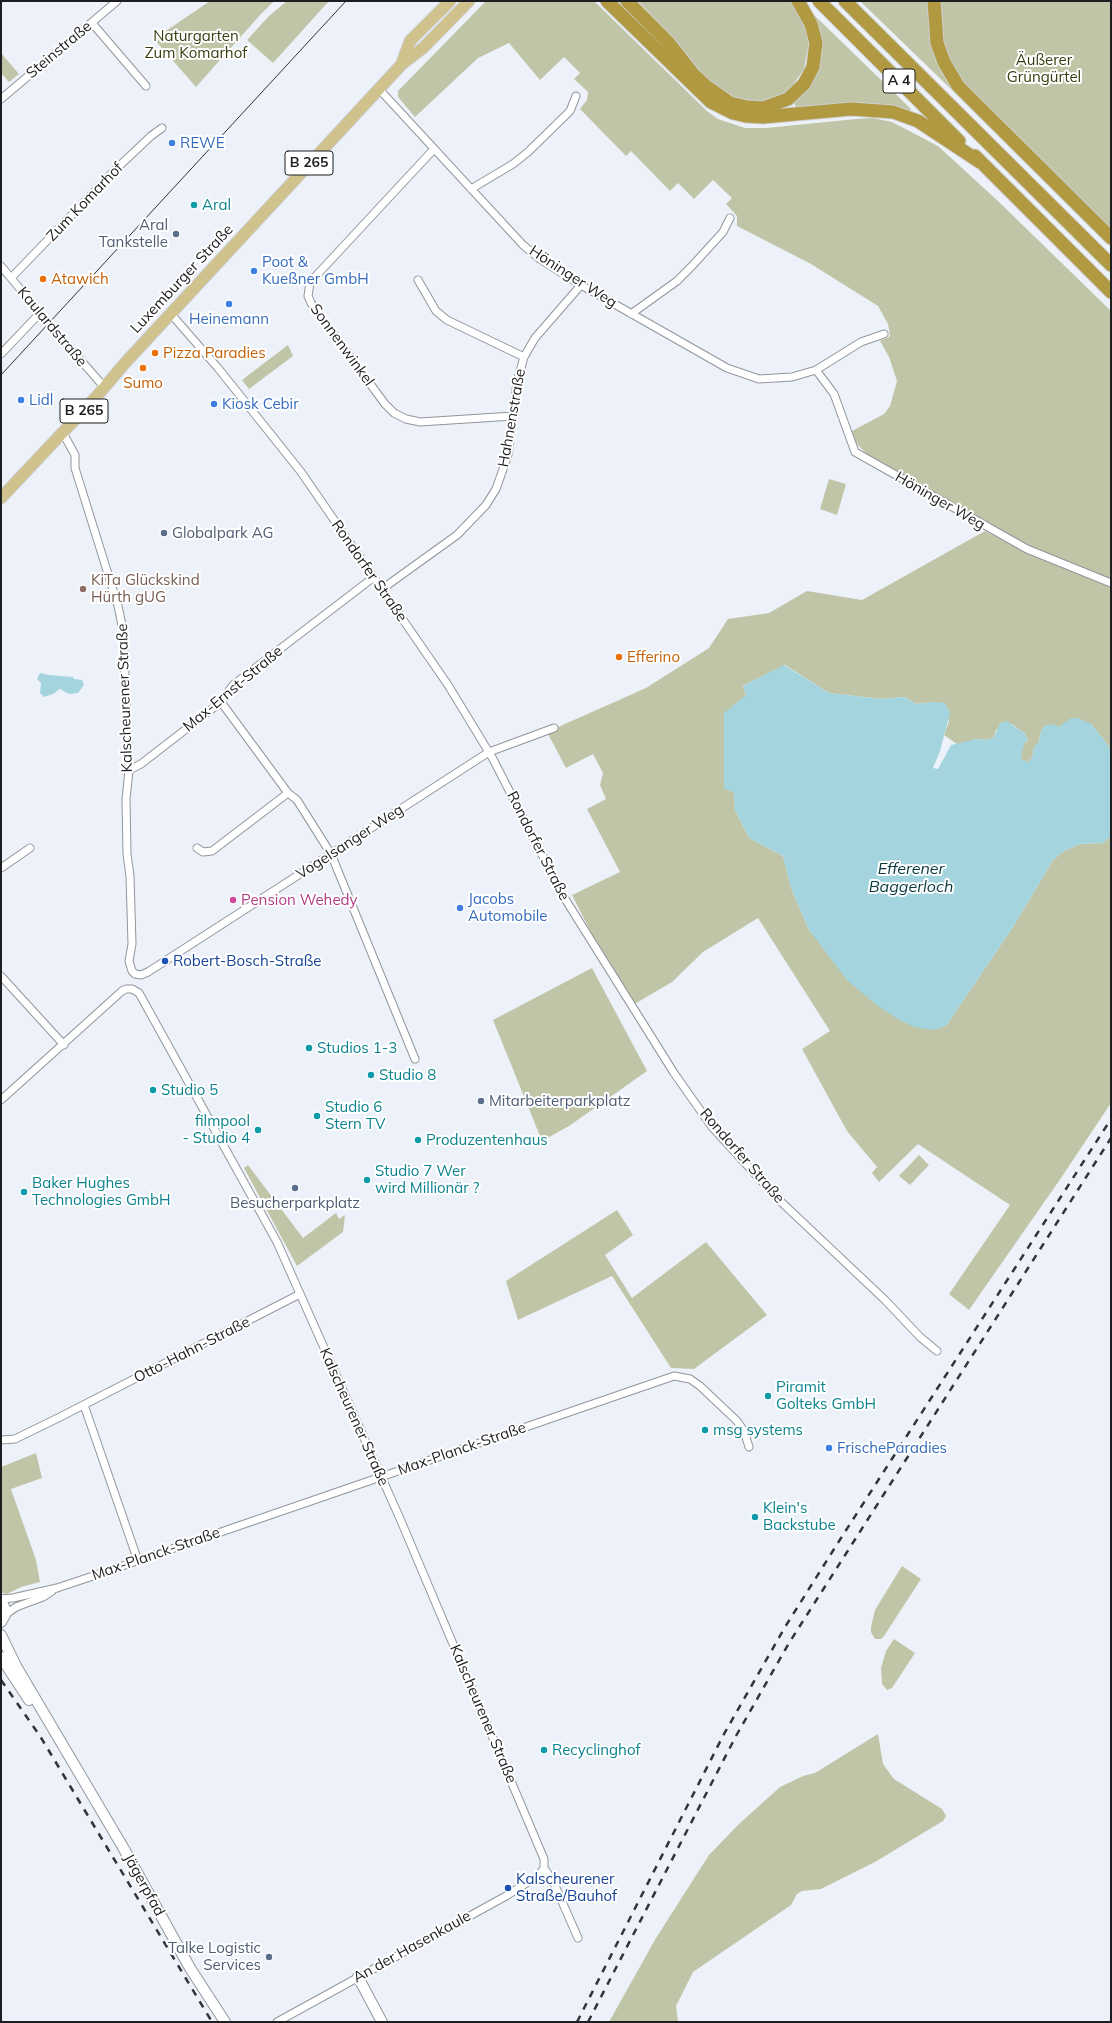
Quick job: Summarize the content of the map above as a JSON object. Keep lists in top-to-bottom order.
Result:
{
  "streets": {
    "highway": ["A 4"],
    "main road": ["B 265", "Luxemburger Straße", "Jägerpfad"],
    "street": [
      "Steinstraße",
      "Zum Komarhof",
      "Höninger Weg",
      "Kaulardstraße",
      "Sonnenwinkel",
      "Hahnenstraße",
      "Rondorfer Straße",
      "Max-Ernst-Straße",
      "Kalscheurener Straße",
      "Vogelsanger Weg",
      "Otto-Hahn-Straße",
      "Max-Planck-Straße",
      "An der Hasenkaule"
    ]
  },
  "crossings": [
    ["Zum Komarhof", "Kaulardstraße"],
    ["Höninger Weg", "Luxemburger Straße"],
    ["Höninger Weg", "Sonnenwinkel"],
    ["Höninger Weg", "Hahnenstraße"],
    ["Luxemburger Straße", "Kaulardstraße"],
    ["Luxemburger Straße", "Rondorfer Straße"],
    ["Luxemburger Straße", "Kalscheurener Straße"],
    ["Sonnenwinkel", "Hahnenstraße"],
    ["Hahnenstraße", "Rondorfer Straße"],
    ["Rondorfer Straße", "Max-Ernst-Straße"],
    ["Rondorfer Straße", "Vogelsanger Weg"],
    ["Max-Ernst-Straße", "Kalscheurener Straße"],
    ["Kalscheurener Straße", "Vogelsanger Weg"],
    ["Kalscheurener Straße", "Otto-Hahn-Straße"],
    ["Kalscheurener Straße", "Max-Planck-Straße"],
    ["Kalscheurener Straße", "An der Hasenkaule"]
  ],
  "water": ["Efferener Baggerloch"],
  "parks": ["Naturgarten Zum Komarhof", "Äußerer Grüngürtel"],
  "places": [
    "REWE",
    "Aral",
    "Aral Tankstelle",
    "Poot & Kueßner GmbH",
    "Atawich",
    "Heinemann",
    "Pizza Paradies",
    "Sumo",
    "Lidl",
    "Kiosk Cebir",
    "Globalpark AG",
    "KiTa Glückskind Hürth gUG",
    "Efferino",
    "Pension Wehedy",
    "Jacobs Automobile",
    "Robert-Bosch-Straße",
    "Studios 1-3",
    "Studio 8",
    "Studio 5",
    "Mitarbeiterparkplatz",
    "Studio 6 Stern TV",
    "filmpool - Studio 4",
    "Produzentenhaus",
    "Studio 7 Wer wird Millionär ?",
    "Besucherparkplatz",
    "Baker Hughes Technologies GmbH",
    "Piramit Golteks GmbH",
    "msg systems",
    "FrischeParadies",
    "Klein's Backstube",
    "Recyclinghof",
    "Kalscheurener Straße/Bauhof",
    "Talke Logistic Services"
  ]
}
